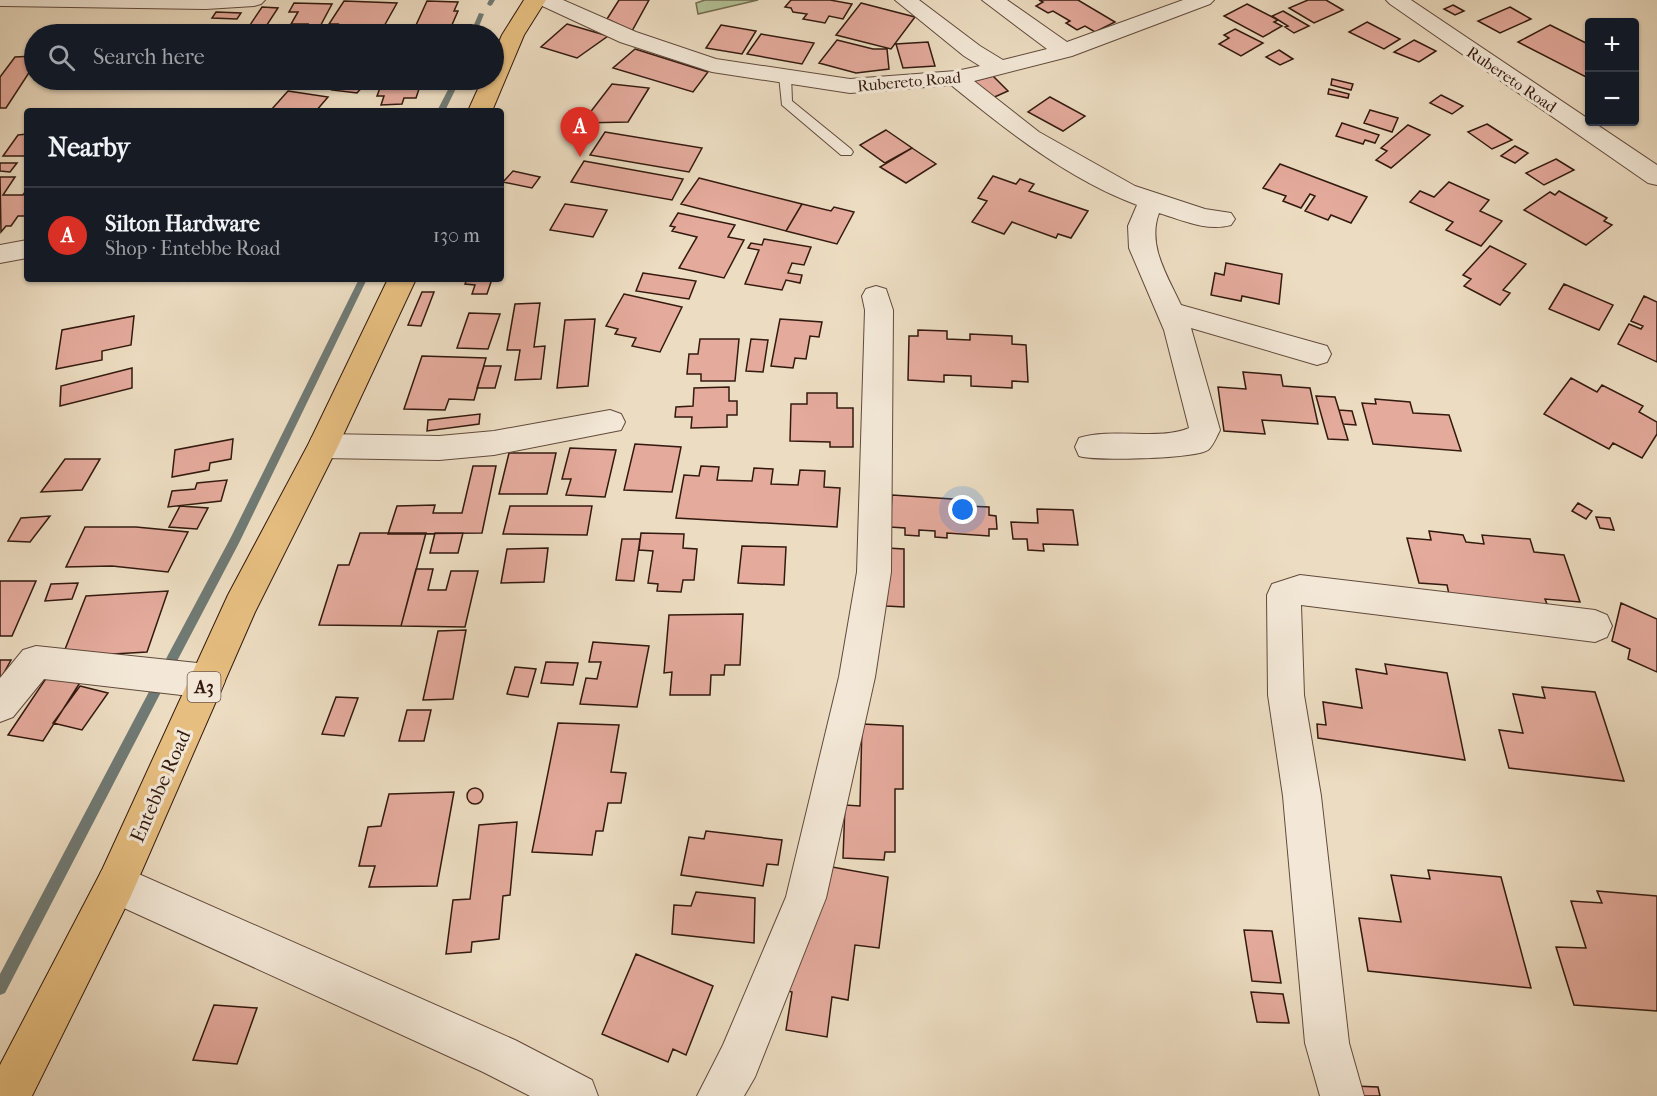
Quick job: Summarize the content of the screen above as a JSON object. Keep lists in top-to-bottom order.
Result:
{
  "streets": {
    "main road": ["A3", "Entebbe Road"],
    "street": ["Rubereto Road"]
  },
  "page": {
    "map_buttons": ["+", "−"],
    "search": "Search here",
    "pins": "A",
    "heading": "Nearby",
    "list": [
      {
        "mark": "A",
        "name": "Silton Hardware",
        "note": "Shop · Entebbe Road",
        "value": "130 m"
      }
    ]
  }
}
